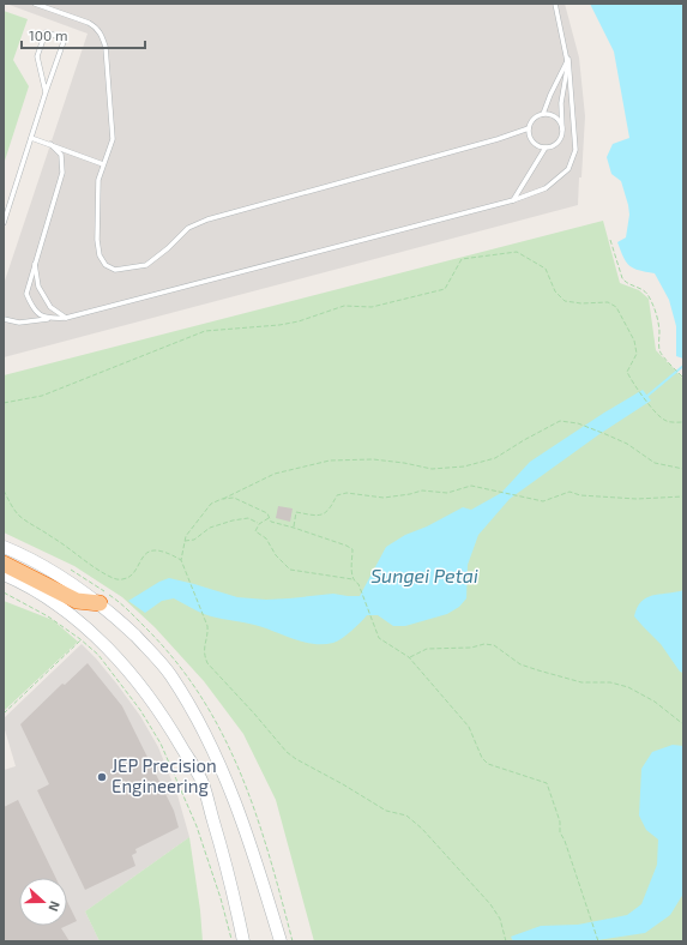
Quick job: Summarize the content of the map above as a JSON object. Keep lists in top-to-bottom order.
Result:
{
  "water": ["Sungei Petai"],
  "places": ["JEP Precision Engineering"],
  "scale_bar": "100 m",
  "north": "right"
}
